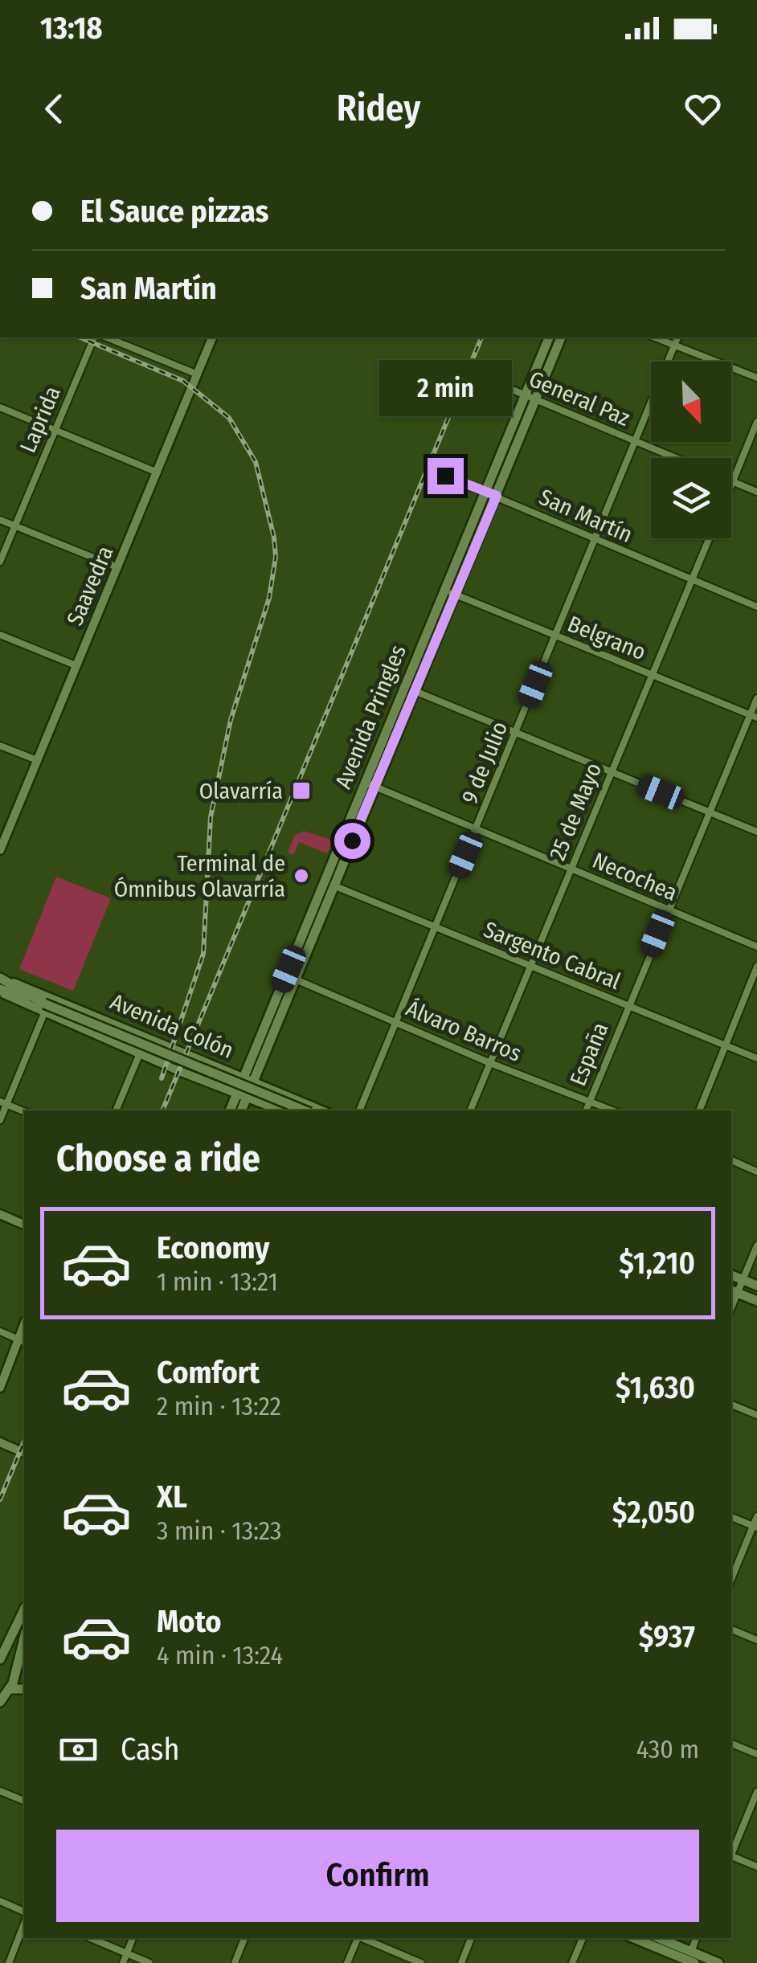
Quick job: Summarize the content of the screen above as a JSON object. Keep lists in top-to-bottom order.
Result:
{
  "streets": {
    "main road": ["Avenida Pringles", "Avenida Colón"],
    "street": [
      "General Paz",
      "Laprida",
      "San Martín",
      "Saavedra",
      "Belgrano",
      "9 de Julio",
      "25 de Mayo",
      "Necochea",
      "Sargento Cabral",
      "Álvaro Barros",
      "España"
    ]
  },
  "crossings": [
    ["General Paz", "Avenida Pringles"],
    ["General Paz", "9 de Julio"],
    ["San Martín", "Avenida Pringles"],
    ["San Martín", "9 de Julio"],
    ["San Martín", "25 de Mayo"],
    ["Belgrano", "Avenida Pringles"],
    ["Belgrano", "9 de Julio"],
    ["Belgrano", "25 de Mayo"],
    ["Belgrano", "España"],
    ["Avenida Pringles", "Necochea"],
    ["Avenida Pringles", "Sargento Cabral"],
    ["Avenida Pringles", "Avenida Colón"],
    ["Avenida Pringles", "Álvaro Barros"],
    ["9 de Julio", "Necochea"],
    ["9 de Julio", "Sargento Cabral"],
    ["9 de Julio", "Álvaro Barros"],
    ["25 de Mayo", "Necochea"],
    ["25 de Mayo", "Sargento Cabral"],
    ["25 de Mayo", "Álvaro Barros"],
    ["Necochea", "España"],
    ["Sargento Cabral", "España"],
    ["Álvaro Barros", "España"]
  ],
  "places": {
    "transit": ["Olavarría"],
    "other": ["Terminal de Ómnibus Olavarría"]
  },
  "north": "bottom right",
  "page": {
    "status": "13:18",
    "header": "Ridey",
    "banner": ["El Sauce pizzas", "San Martín"],
    "bubble": "2 min",
    "heading": "Choose a ride",
    "list": [
      {
        "name": "Economy",
        "note": "1 min · 13:21",
        "value": "$1,210"
      },
      {
        "name": "Comfort",
        "note": "2 min · 13:22",
        "value": "$1,630"
      },
      {
        "name": "XL",
        "note": "3 min · 13:23",
        "value": "$2,050"
      },
      {
        "name": "Moto",
        "note": "4 min · 13:24",
        "value": "$937"
      }
    ],
    "pay": ["Cash", "430 m"],
    "buttons": "Confirm"
  }
}
